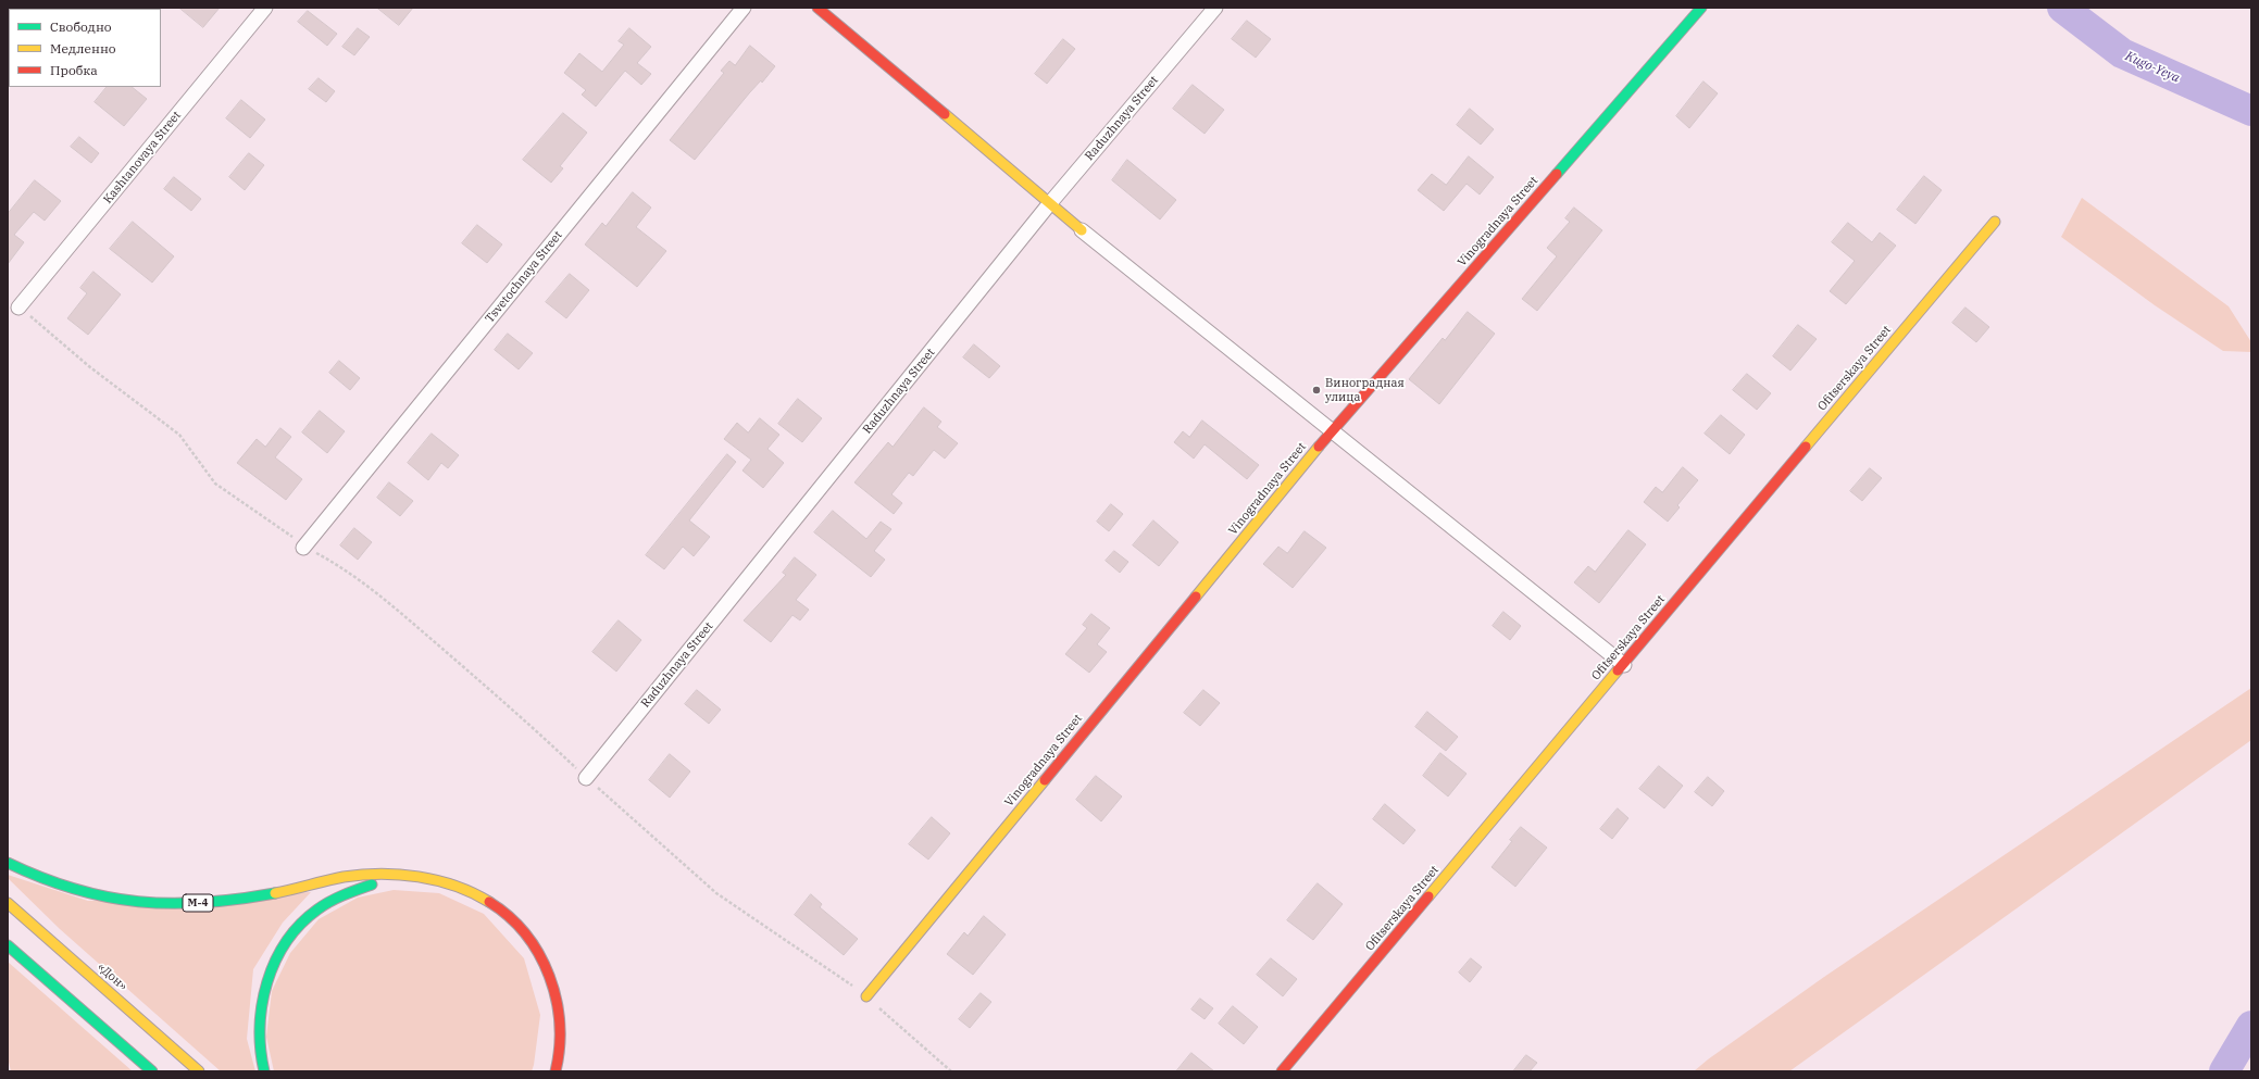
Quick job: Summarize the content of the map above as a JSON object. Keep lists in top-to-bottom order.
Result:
{
  "streets": {
    "main road": [
      "Vinogradnaya Street",
      "Ofitserskaya Street",
      "М-4",
      "«Дон»"
    ],
    "street": ["Raduzhnaya Street", "Kashtanovaya Street", "Tsvetochnaya Street"]
  },
  "water": ["Kugo-Yeya"],
  "places": ["Виноградная улица"],
  "legend": ["Свободно", "Медленно", "Пробка"]
}
